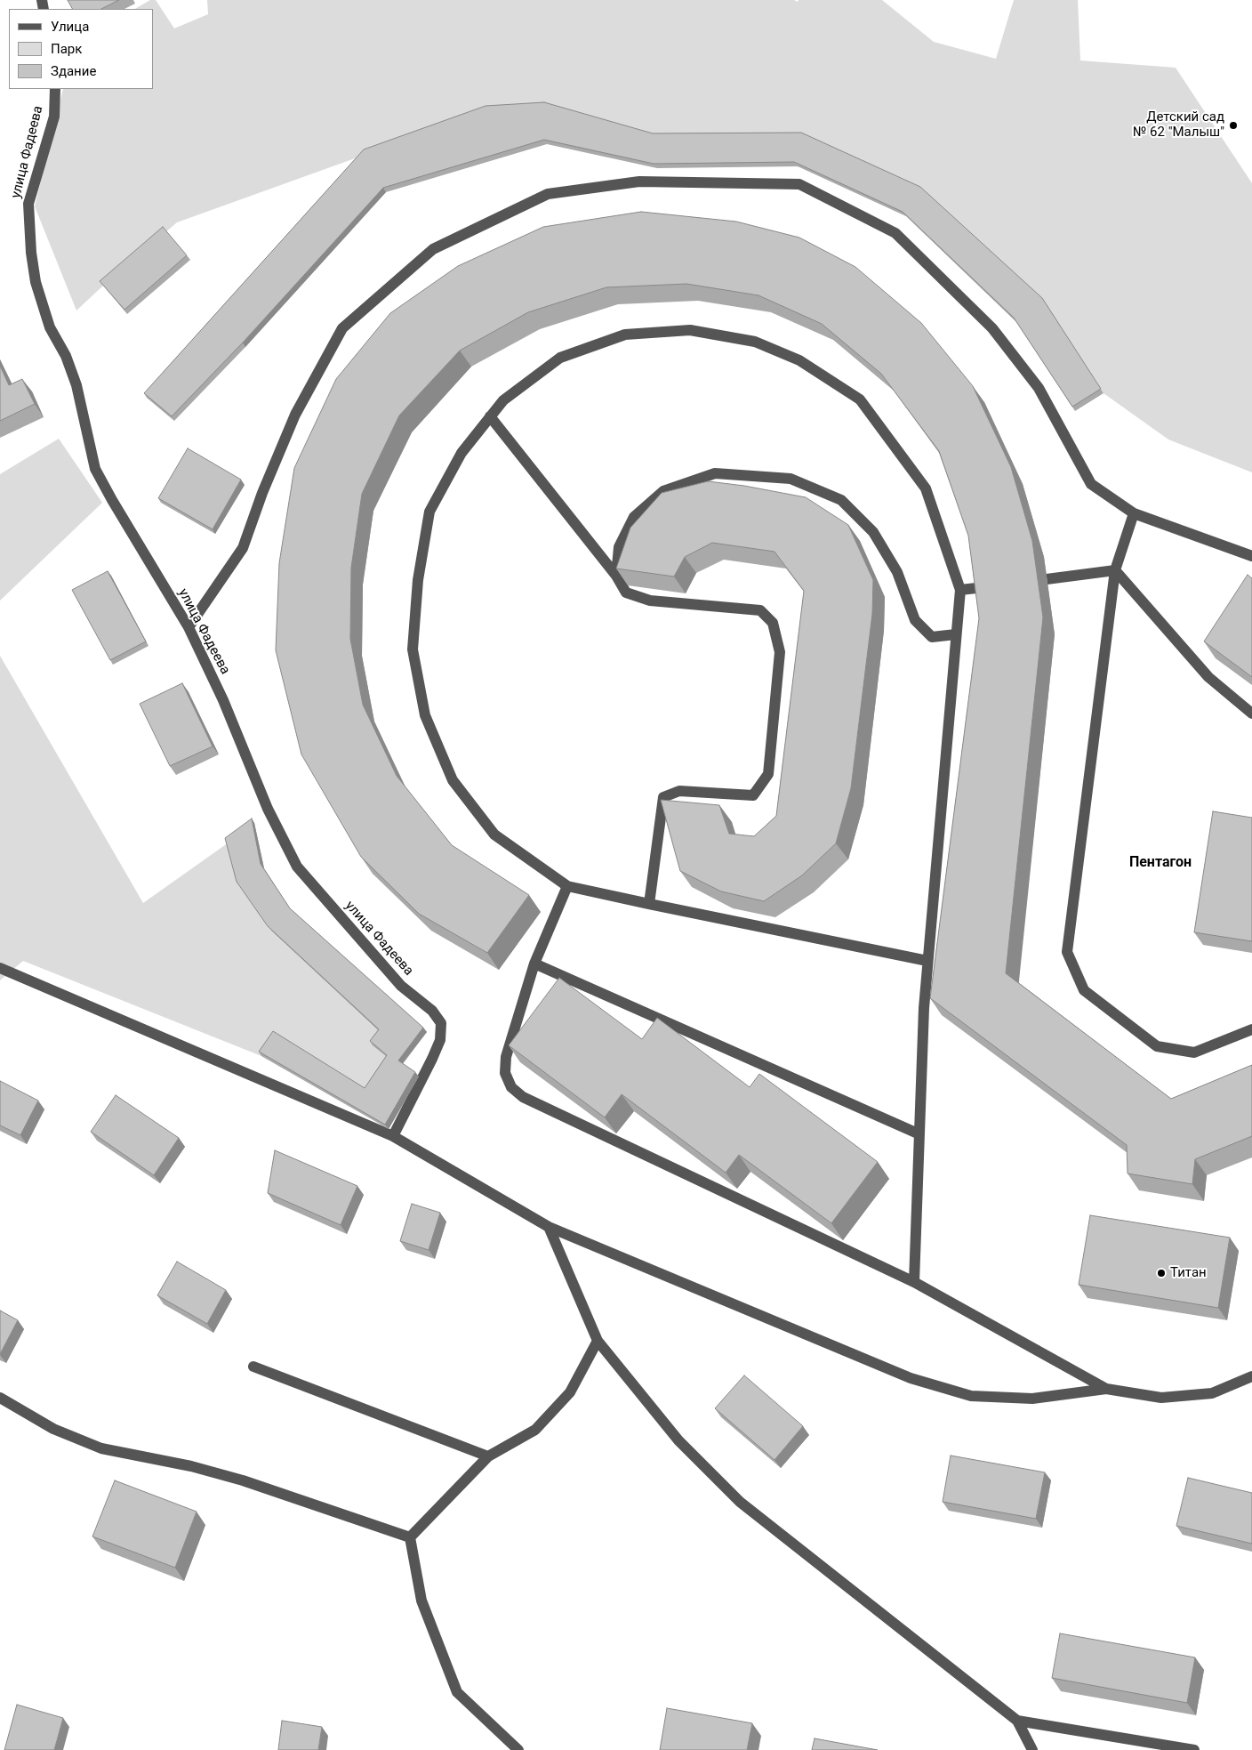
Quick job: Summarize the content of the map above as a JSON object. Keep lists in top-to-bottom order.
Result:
{
  "streets": {
    "street": ["улица Фадеева"]
  },
  "districts": ["Пентагон"],
  "places": ["Детский сад № 62 \"Малыш\"", "Титан"],
  "legend": ["Улица", "Парк", "Здание"]
}
